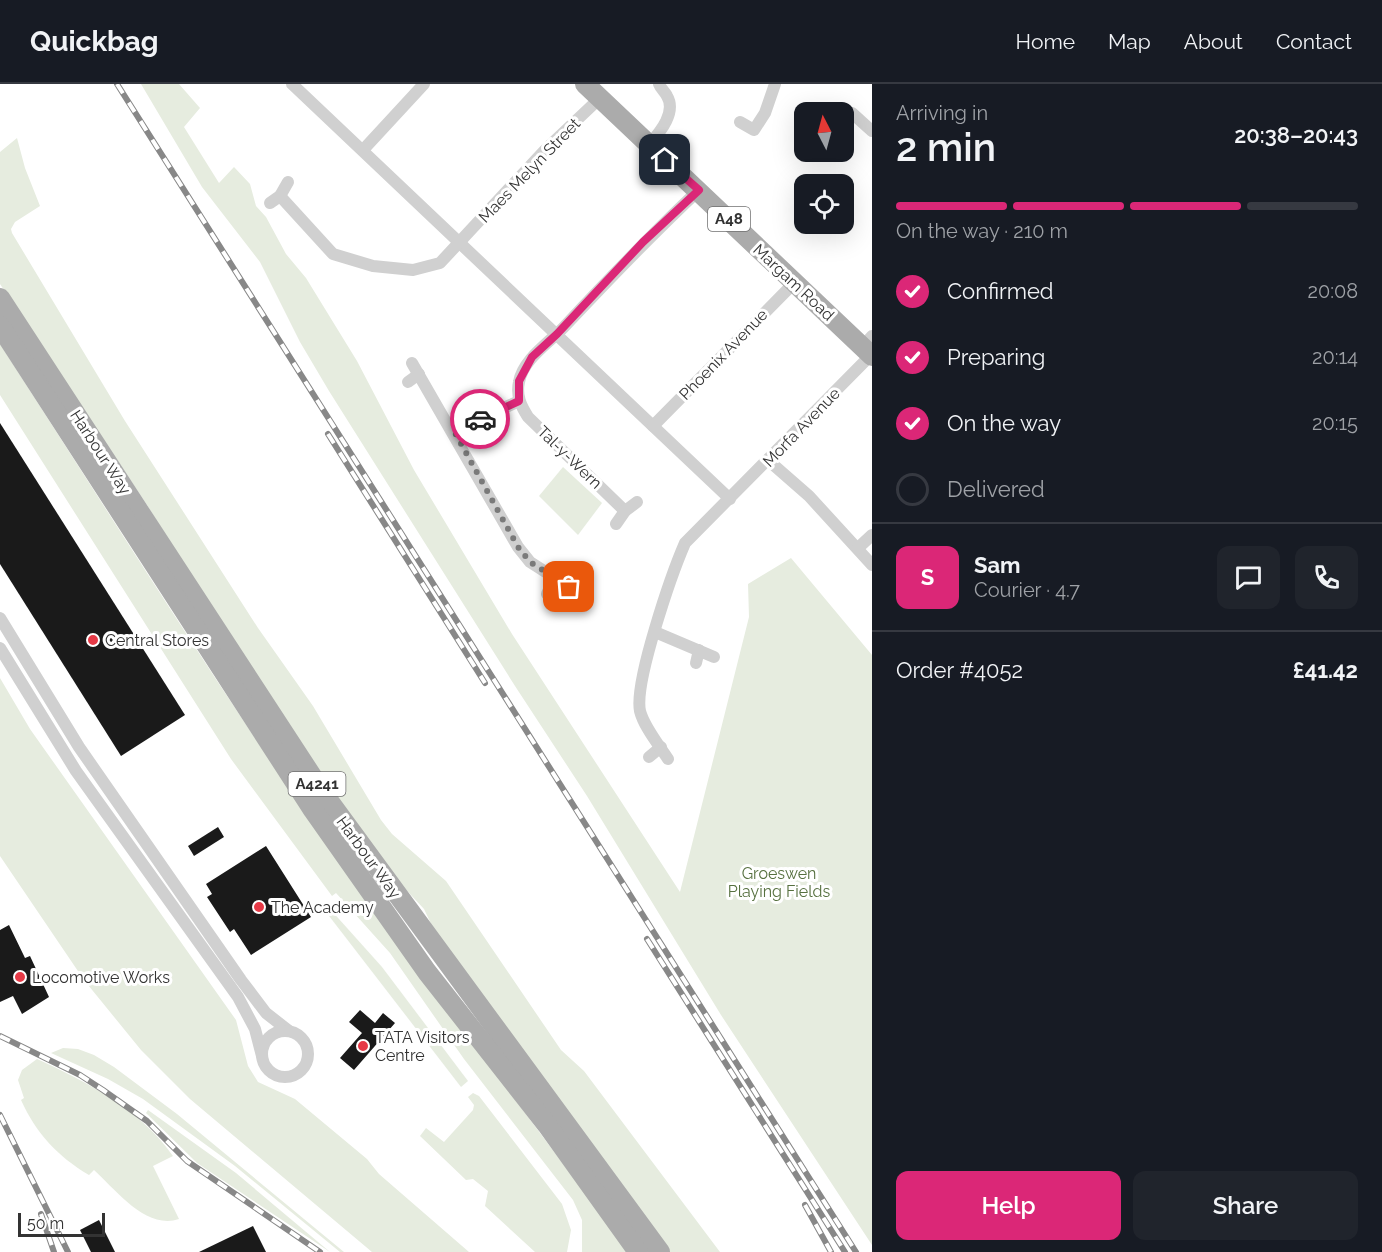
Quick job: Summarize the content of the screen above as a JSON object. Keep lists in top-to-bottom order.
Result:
{
  "streets": {
    "main road": [
      "A48",
      "Margam Road",
      "Harbour Way",
      "A4241"
    ],
    "street": [
      "Maes Melyn Street",
      "Phoenix Avenue",
      "Morfa Avenue",
      "Tal-y-Wern"
    ]
  },
  "crossings": [
    ["Maes Melyn Street", "Margam Road"],
    ["Margam Road", "Phoenix Avenue"],
    ["Margam Road", "Morfa Avenue"]
  ],
  "parks": ["Groeswen Playing Fields"],
  "places": [
    "Central Stores",
    "The Academy",
    "Locomotive Works",
    "TATA Visitors Centre"
  ],
  "scale_bar": "50 m",
  "north": "top",
  "page": {
    "header": "Quickbag",
    "nav": [
      "Home",
      "Map",
      "About",
      "Contact"
    ],
    "heading": ["2 min", "Arriving in", "20:38–20:43"],
    "panel": [
      "Sam",
      "Courier · 4.7",
      "Order #4052",
      "£41.42"
    ],
    "bar": "On the way · 210 m",
    "list": [
      ["Confirmed", "20:08"],
      ["Preparing", "20:14"],
      ["On the way", "20:15"],
      "Delivered"
    ],
    "round": "S",
    "buttons": ["Help", "Share"],
    "scale": "50 m"
  }
}
